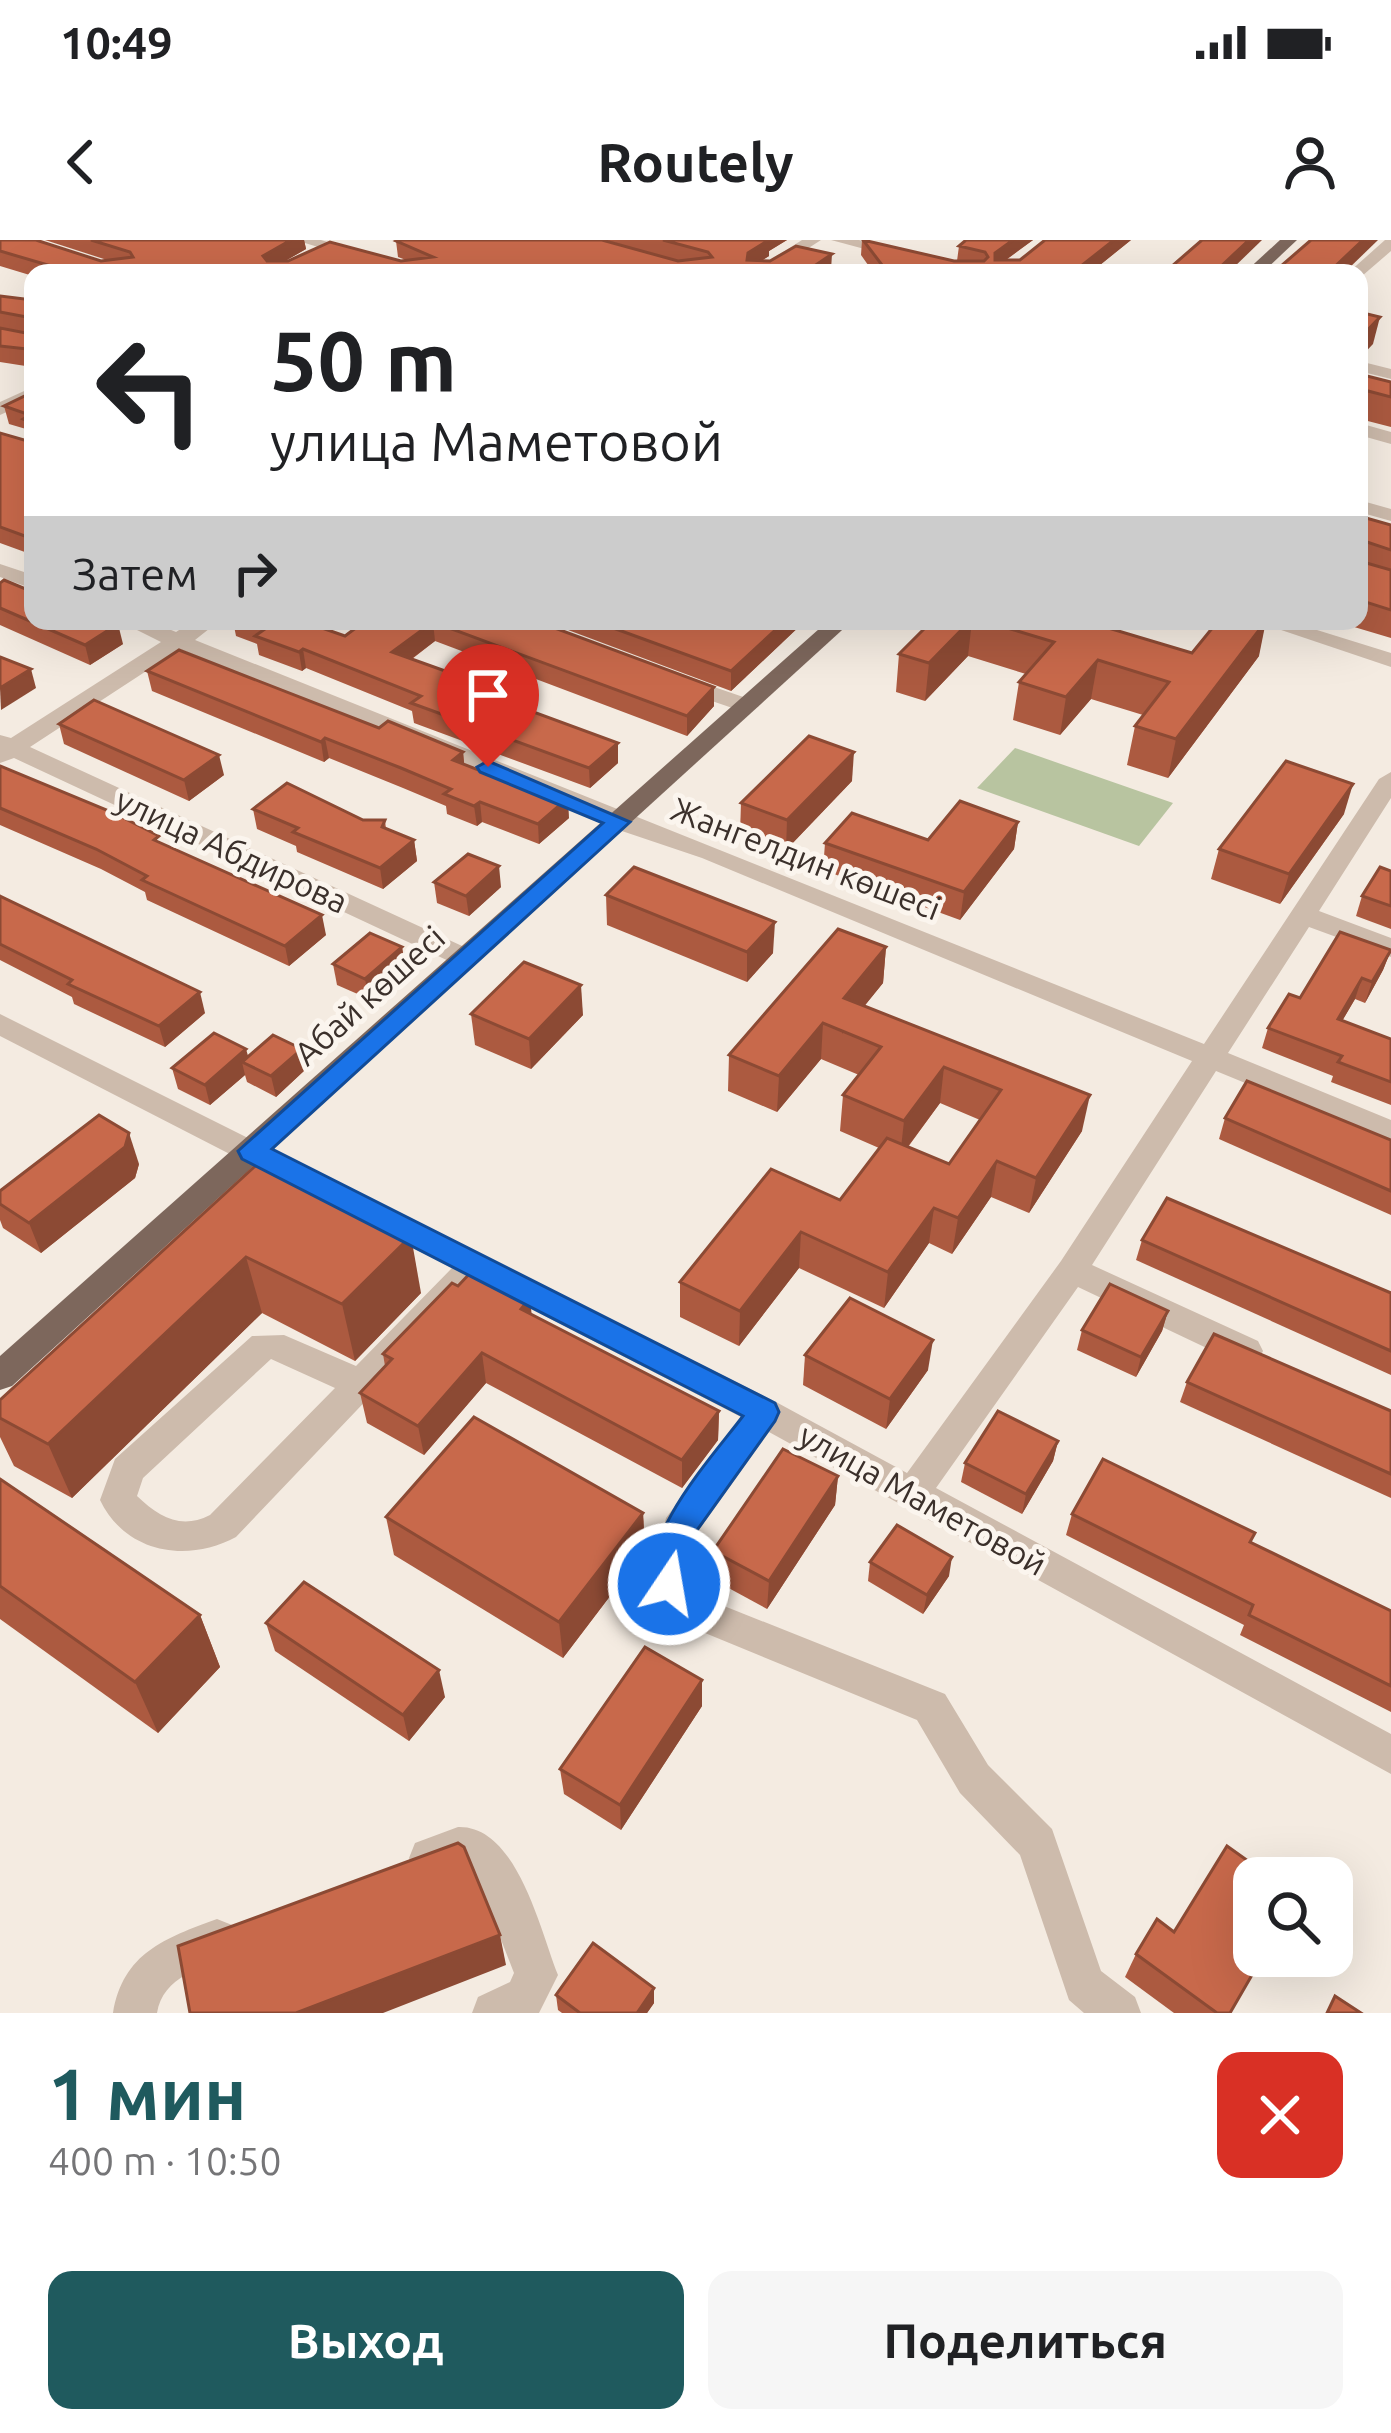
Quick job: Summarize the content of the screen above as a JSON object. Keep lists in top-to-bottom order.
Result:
{
  "streets": {
    "main road": ["Абай көшесі"],
    "street": ["улица Абдирова", "Жангелдин көшесі", "улица Маметовой"]
  },
  "crossings": [
    ["улица Абдирова", "Абай көшесі"],
    ["Жангелдин көшесі", "Абай көшесі"],
    ["Абай көшесі", "улица Маметовой"]
  ],
  "page": {
    "status": "10:49",
    "header": "Routely",
    "turn": ["50 m", "улица Маметовой"],
    "then": "Затем",
    "heading": ["1 мин", "400 m · 10:50"],
    "buttons": ["Выход", "Поделиться"]
  }
}
